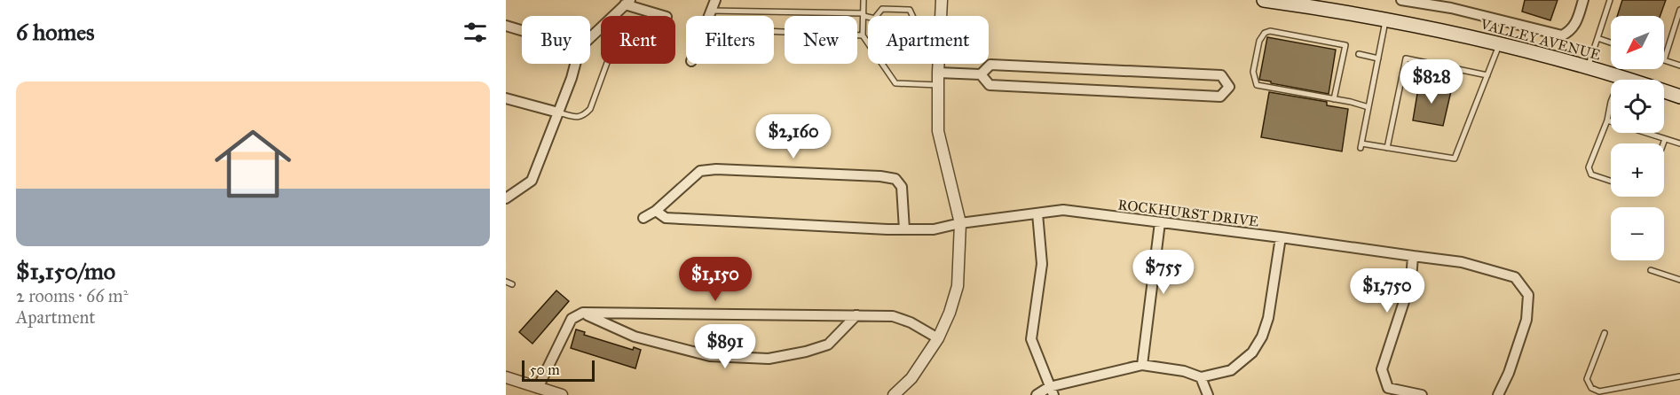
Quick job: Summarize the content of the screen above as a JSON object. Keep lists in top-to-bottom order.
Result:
{
  "streets": {
    "main road": ["VALLEY AVENUE"],
    "street": ["ROCKHURST DRIVE"]
  },
  "scale_bar": "50 m",
  "north": "bottom left",
  "page": {
    "heading": "6 homes",
    "map_buttons": ["+", "−"],
    "chip": [
      "Buy",
      "Rent",
      "Filters",
      "New",
      "Apartment"
    ],
    "price": [
      "$828",
      "$2,160",
      "$755",
      "$1,150",
      "$1,750",
      "$891"
    ],
    "list": [
      {
        "name": "$1,150/mo",
        "note": "2 rooms · 66 m² · Apartment"
      }
    ],
    "scale": "50 m"
  }
}
